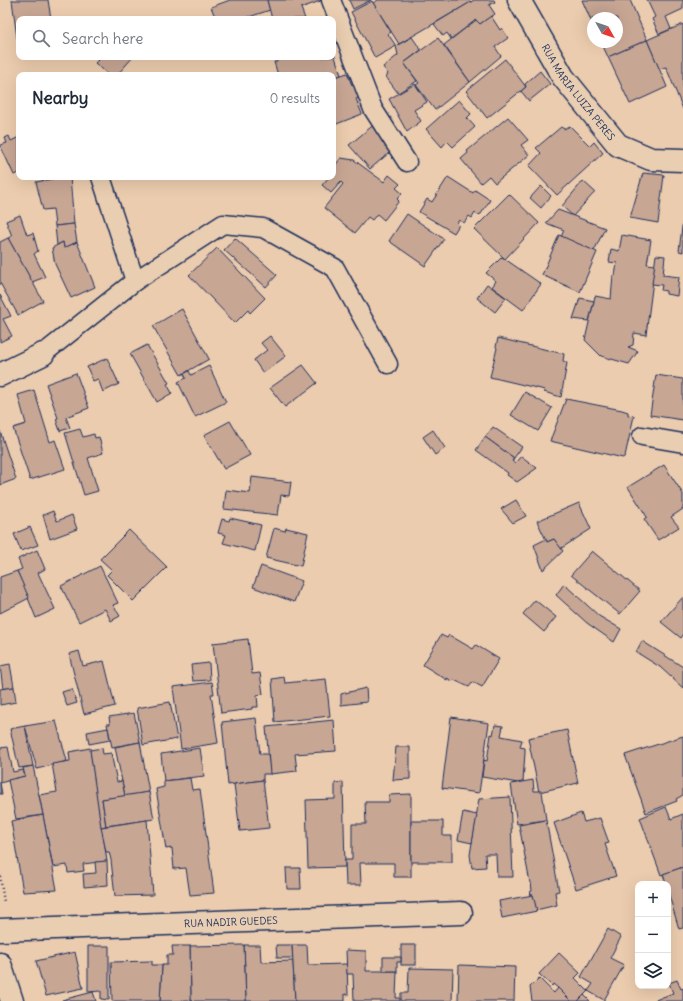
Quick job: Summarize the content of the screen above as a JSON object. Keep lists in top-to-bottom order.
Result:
{
  "streets": {
    "street": ["RUA MARIA LUIZA PERES", "RUA NADIR GUEDES"]
  },
  "north": "bottom right",
  "page": {
    "search": "Search here",
    "heading": ["Nearby", "0 results"],
    "map_buttons": ["+", "−"]
  }
}
